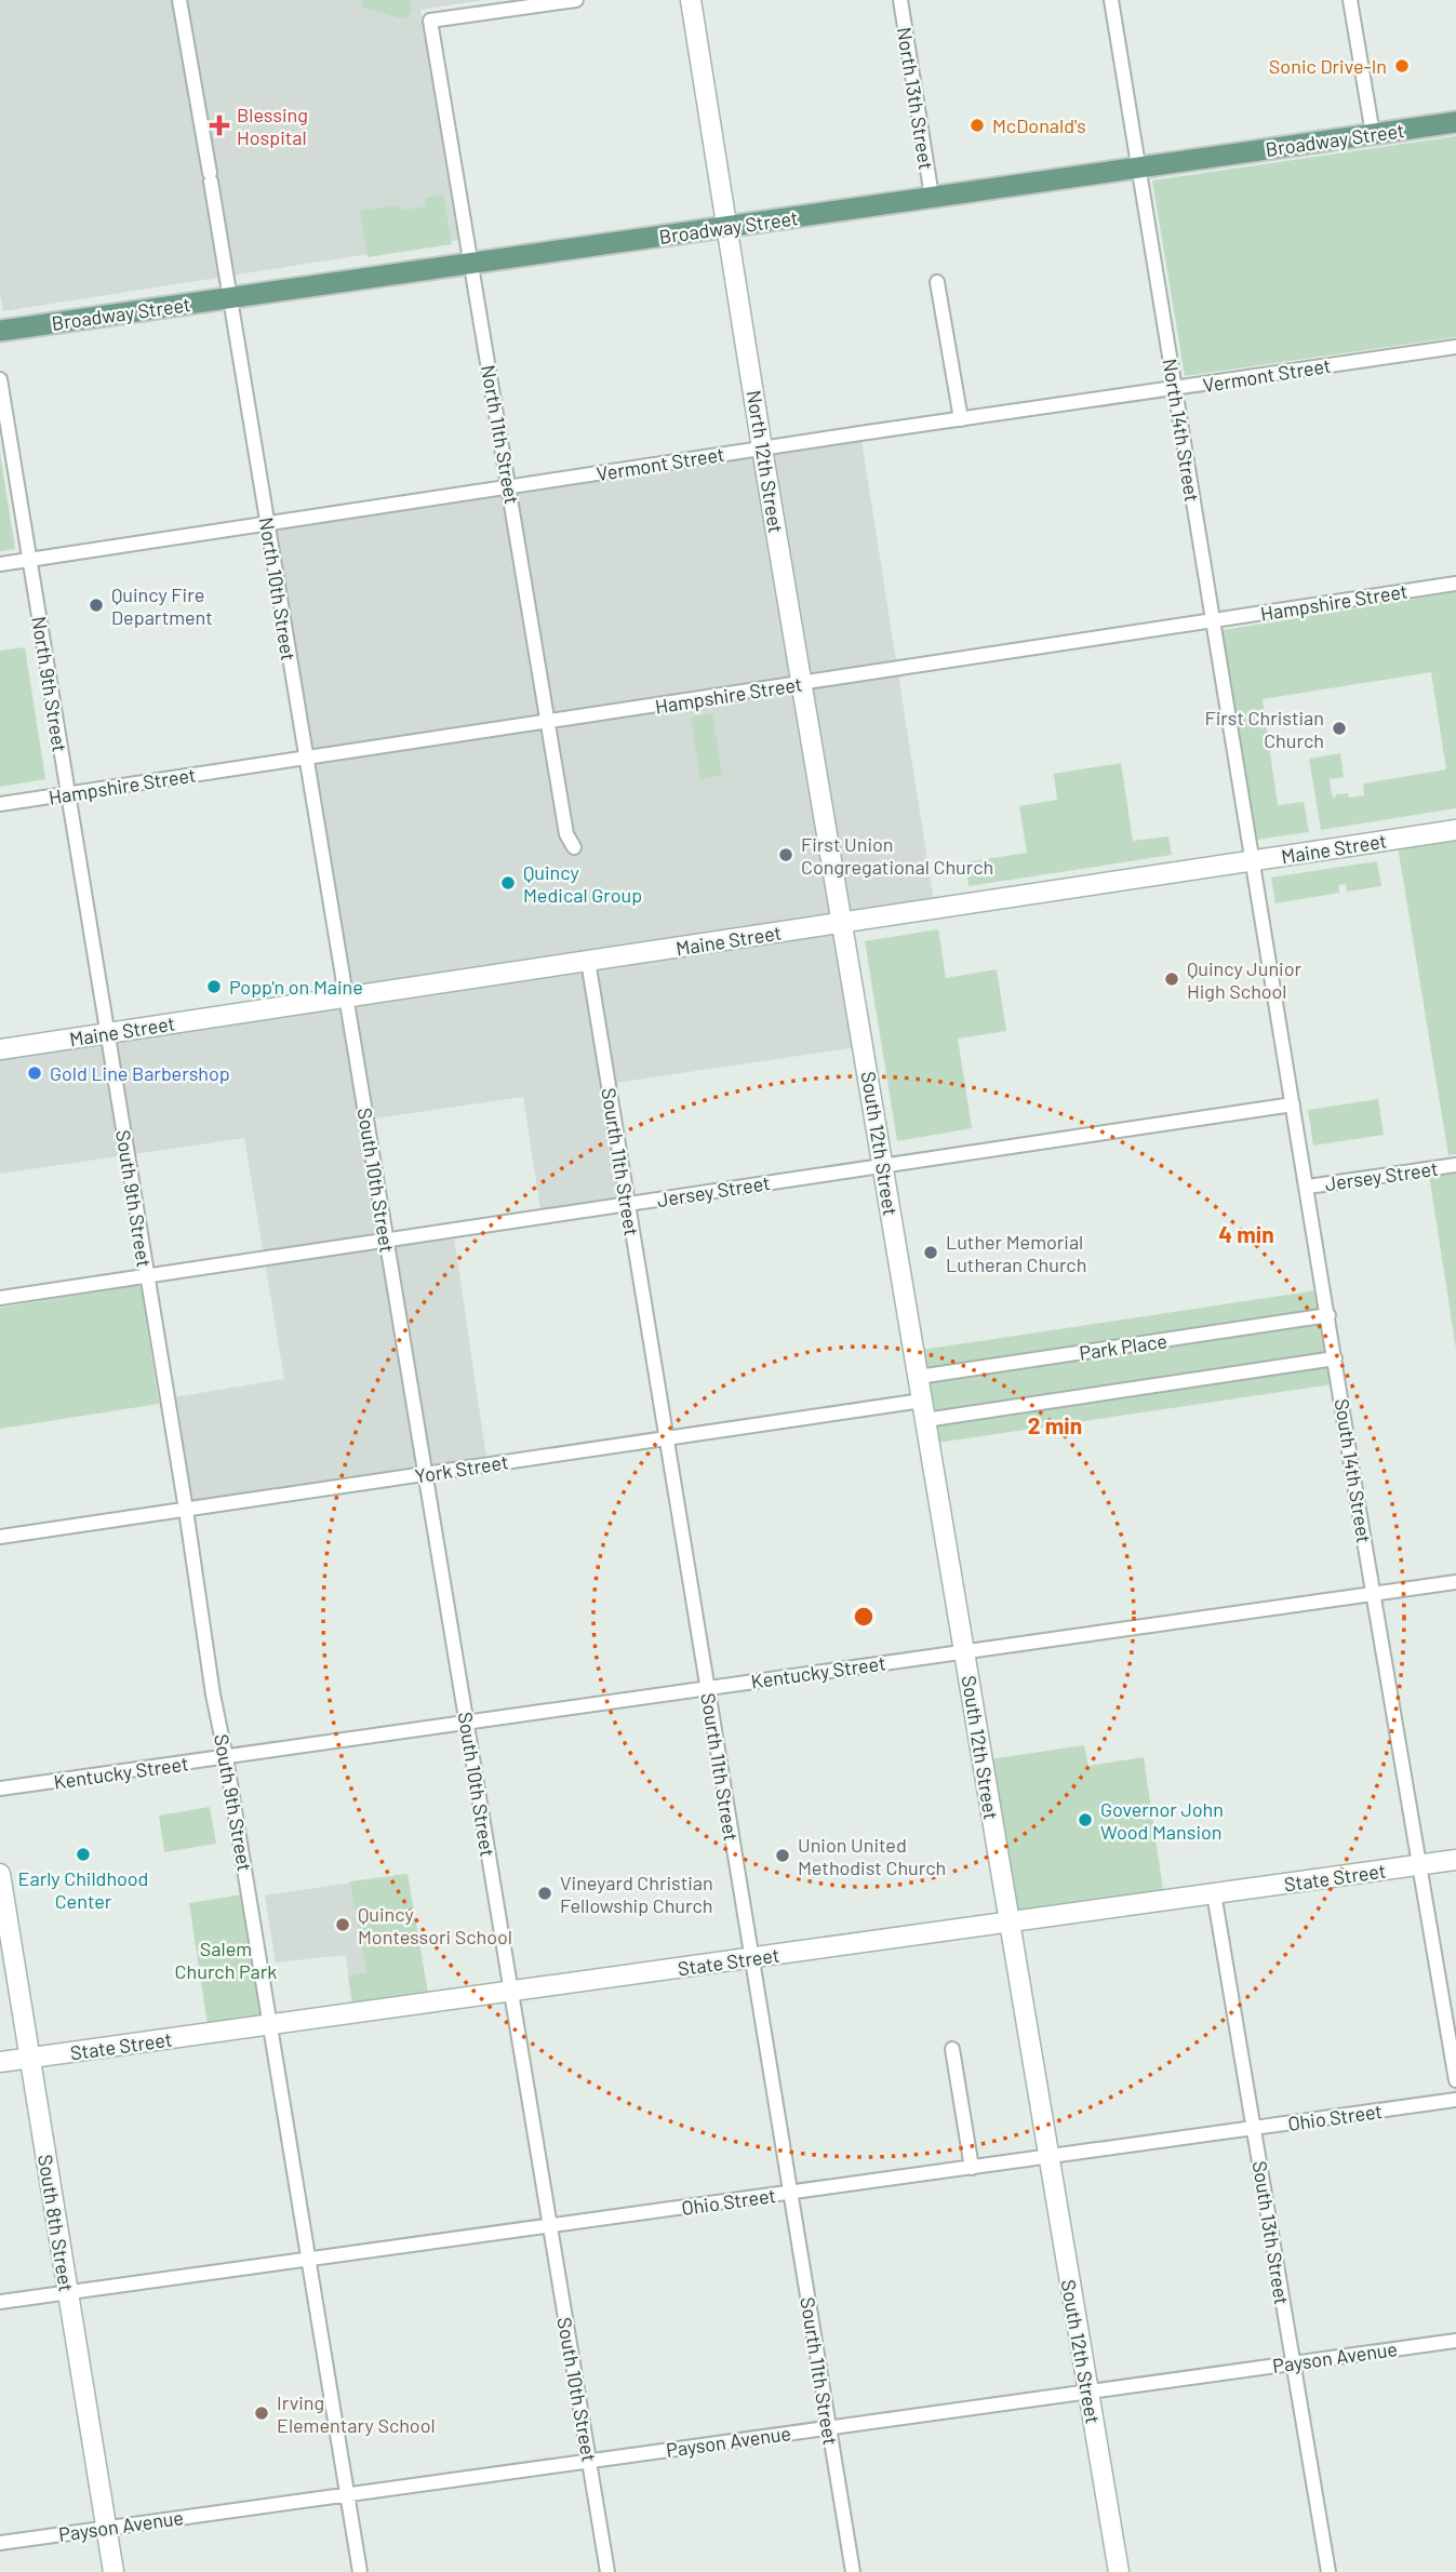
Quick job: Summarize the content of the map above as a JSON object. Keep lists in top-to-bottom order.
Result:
{
  "streets": {
    "main road": ["Broadway Street"],
    "street": [
      "North 13th Street",
      "Vermont Street",
      "North 14th Street",
      "North 11th Street",
      "North 12th Street",
      "North 10th Street",
      "Hampshire Street",
      "North 9th Street",
      "Maine Street",
      "South 12th Street",
      "Sourth 11th Street",
      "Jersey Street",
      "South 10th Street",
      "South 9th Street",
      "Park Place",
      "York Street",
      "South 14th Street",
      "Kentucky Street",
      "State Street",
      "Ohio Street",
      "South 8th Street",
      "South 13th Street",
      "Payson Avenue"
    ]
  },
  "crossings": [
    ["North 13th Street", "Broadway Street"],
    ["Broadway Street", "North 14th Street"],
    ["Broadway Street", "North 11th Street"],
    ["Broadway Street", "North 12th Street"],
    ["Broadway Street", "North 10th Street"],
    ["Vermont Street", "North 14th Street"],
    ["Vermont Street", "North 11th Street"],
    ["Vermont Street", "North 12th Street"],
    ["Vermont Street", "North 10th Street"],
    ["Vermont Street", "North 9th Street"],
    ["North 14th Street", "Hampshire Street"],
    ["North 14th Street", "Maine Street"],
    ["North 14th Street", "South 14th Street"],
    ["North 11th Street", "Hampshire Street"],
    ["North 12th Street", "Hampshire Street"],
    ["North 12th Street", "Maine Street"],
    ["North 12th Street", "South 12th Street"],
    ["North 10th Street", "Hampshire Street"],
    ["North 10th Street", "Maine Street"],
    ["North 10th Street", "South 10th Street"],
    ["Hampshire Street", "North 9th Street"],
    ["North 9th Street", "Maine Street"],
    ["North 9th Street", "South 9th Street"],
    ["Maine Street", "South 12th Street"],
    ["Maine Street", "Sourth 11th Street"],
    ["Maine Street", "South 10th Street"],
    ["Maine Street", "South 9th Street"],
    ["Maine Street", "South 14th Street"],
    ["South 12th Street", "Jersey Street"],
    ["South 12th Street", "Park Place"],
    ["South 12th Street", "York Street"],
    ["South 12th Street", "Kentucky Street"],
    ["South 12th Street", "State Street"],
    ["South 12th Street", "Ohio Street"],
    ["South 12th Street", "Payson Avenue"],
    ["Sourth 11th Street", "Jersey Street"],
    ["Sourth 11th Street", "York Street"],
    ["Sourth 11th Street", "Kentucky Street"],
    ["Sourth 11th Street", "State Street"],
    ["Sourth 11th Street", "Ohio Street"],
    ["Sourth 11th Street", "Payson Avenue"],
    ["Jersey Street", "South 10th Street"],
    ["Jersey Street", "South 9th Street"],
    ["Jersey Street", "South 14th Street"],
    ["South 10th Street", "York Street"],
    ["South 10th Street", "Kentucky Street"],
    ["South 10th Street", "State Street"],
    ["South 10th Street", "Ohio Street"],
    ["South 10th Street", "Payson Avenue"],
    ["South 9th Street", "York Street"],
    ["South 9th Street", "Kentucky Street"],
    ["South 9th Street", "State Street"],
    ["South 9th Street", "Ohio Street"],
    ["South 9th Street", "Payson Avenue"],
    ["Park Place", "South 14th Street"],
    ["South 14th Street", "Kentucky Street"],
    ["South 14th Street", "State Street"],
    ["State Street", "South 8th Street"],
    ["State Street", "South 13th Street"],
    ["Ohio Street", "South 8th Street"],
    ["Ohio Street", "South 13th Street"],
    ["South 8th Street", "Payson Avenue"],
    ["South 13th Street", "Payson Avenue"]
  ],
  "parks": ["Salem Church Park"],
  "places": {
    "other": [
      "Sonic Drive-In",
      "McDonald's",
      "Quincy Fire Department",
      "First Christian Church",
      "First Union Congregational Church",
      "Quincy Medical Group",
      "Quincy Junior High School",
      "Popp'n on Maine",
      "Gold Line Barbershop",
      "Luther Memorial Lutheran Church",
      "Governor John Wood Mansion",
      "Early Childhood Center",
      "Union United Methodist Church",
      "Vineyard Christian Fellowship Church",
      "Quincy Montessori School",
      "Irving Elementary School"
    ],
    "health": ["Blessing Hospital"]
  },
  "rings": ["4 min", "2 min"]
}
